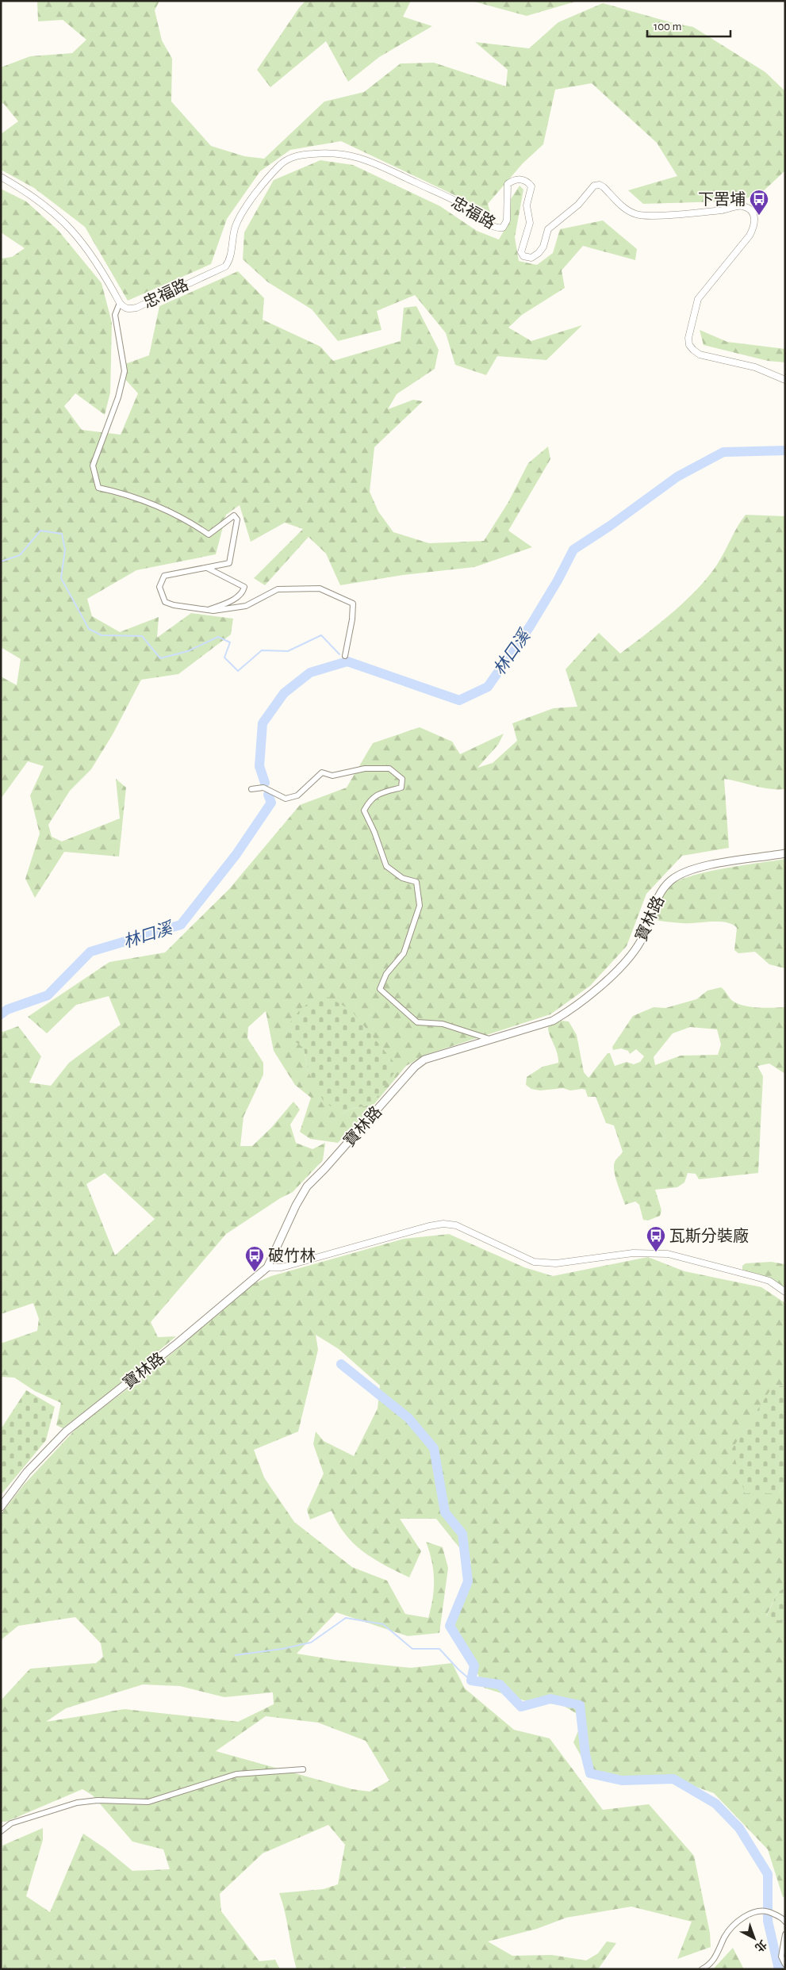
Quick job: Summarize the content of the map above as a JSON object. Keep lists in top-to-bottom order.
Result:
{
  "streets": {
    "main road": ["寶林路"],
    "street": ["忠福路"]
  },
  "water": ["林口溪"],
  "places": {
    "bus stop": ["下罟埔", "瓦斯分裝廠", "破竹林"]
  },
  "scale_bar": "100 m",
  "north": "bottom right"
}
